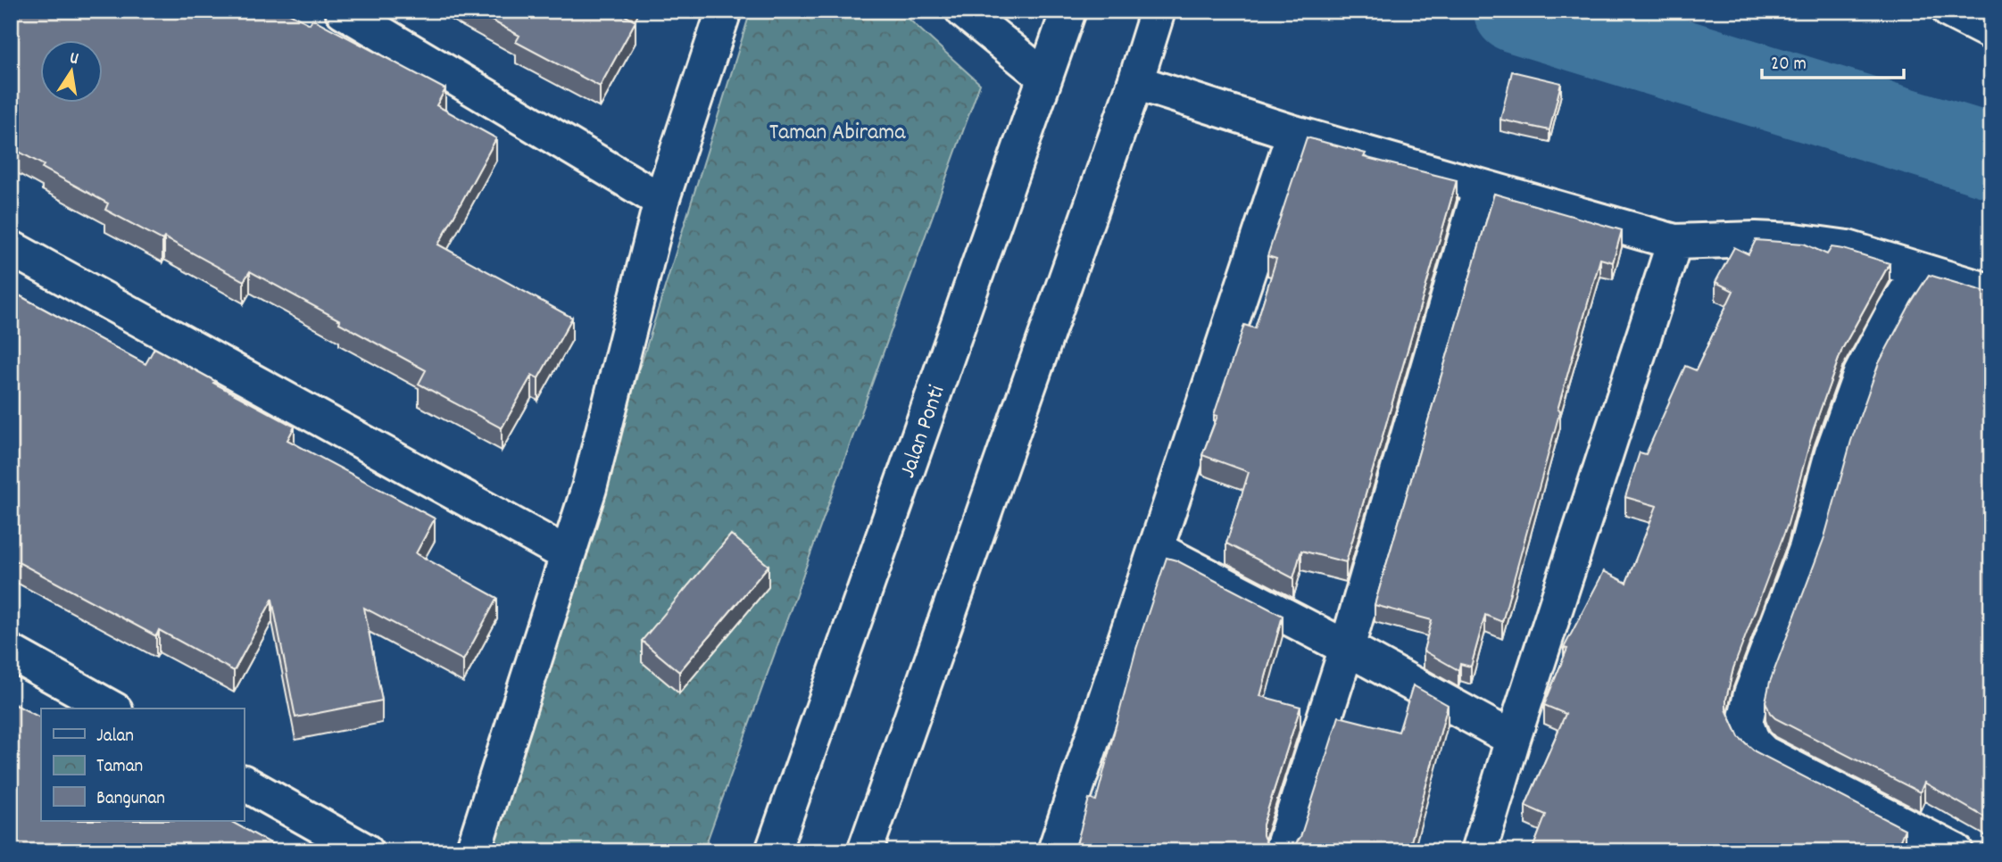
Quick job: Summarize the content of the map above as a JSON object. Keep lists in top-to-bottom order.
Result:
{
  "streets": {
    "street": ["Jalan Ponti"]
  },
  "parks": ["Taman Abirama"],
  "legend": ["Jalan", "Taman", "Bangunan"],
  "scale_bar": "20 m",
  "north": "top"
}
